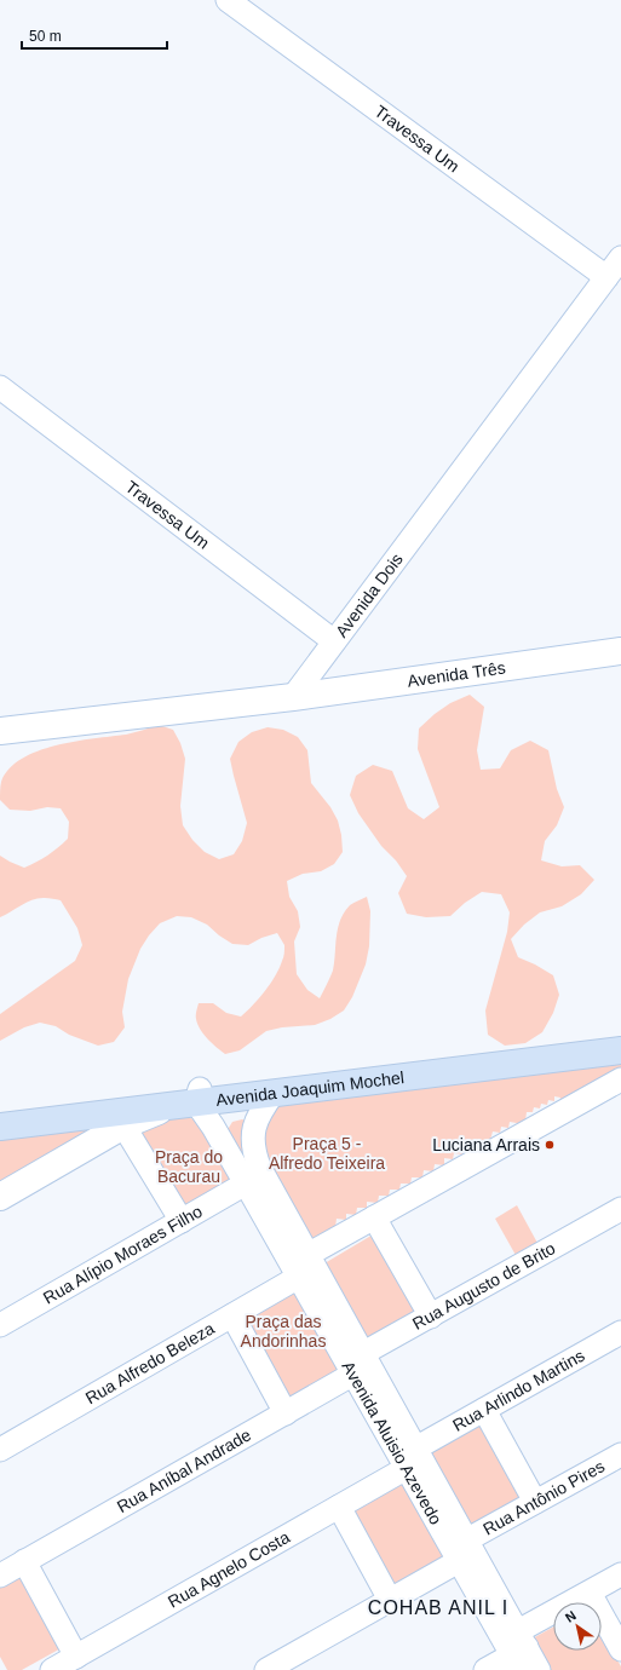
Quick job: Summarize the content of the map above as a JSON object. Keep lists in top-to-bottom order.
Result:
{
  "streets": {
    "main road": ["Avenida Joaquim Mochel"],
    "street": [
      "Travessa Um",
      "Avenida Dois",
      "Avenida Três",
      "Rua Alípio Moraes Filho",
      "Rua Augusto de Brito",
      "Rua Alfredo Beleza",
      "Rua Arlindo Martins",
      "Avenida Aluisio Azevedo",
      "Rua Aníbal Andrade",
      "Rua Antônio Pires",
      "Rua Agnelo Costa"
    ]
  },
  "crossings": [
    ["Travessa Um", "Avenida Dois"],
    ["Avenida Dois", "Avenida Três"],
    ["Avenida Joaquim Mochel", "Avenida Aluisio Azevedo"],
    ["Rua Alípio Moraes Filho", "Avenida Aluisio Azevedo"],
    ["Rua Augusto de Brito", "Avenida Aluisio Azevedo"],
    ["Rua Augusto de Brito", "Rua Aníbal Andrade"],
    ["Rua Alfredo Beleza", "Avenida Aluisio Azevedo"],
    ["Rua Arlindo Martins", "Avenida Aluisio Azevedo"],
    ["Rua Arlindo Martins", "Rua Agnelo Costa"],
    ["Avenida Aluisio Azevedo", "Rua Aníbal Andrade"],
    ["Avenida Aluisio Azevedo", "Rua Antônio Pires"],
    ["Avenida Aluisio Azevedo", "Rua Agnelo Costa"]
  ],
  "districts": ["COHAB ANIL I"],
  "parks": ["Praça 5 - Alfredo Teixeira", "Praça do Bacurau", "Praça das Andorinhas"],
  "places": ["Luciana Arrais"],
  "scale_bar": "50 m",
  "north": "top left"
}
